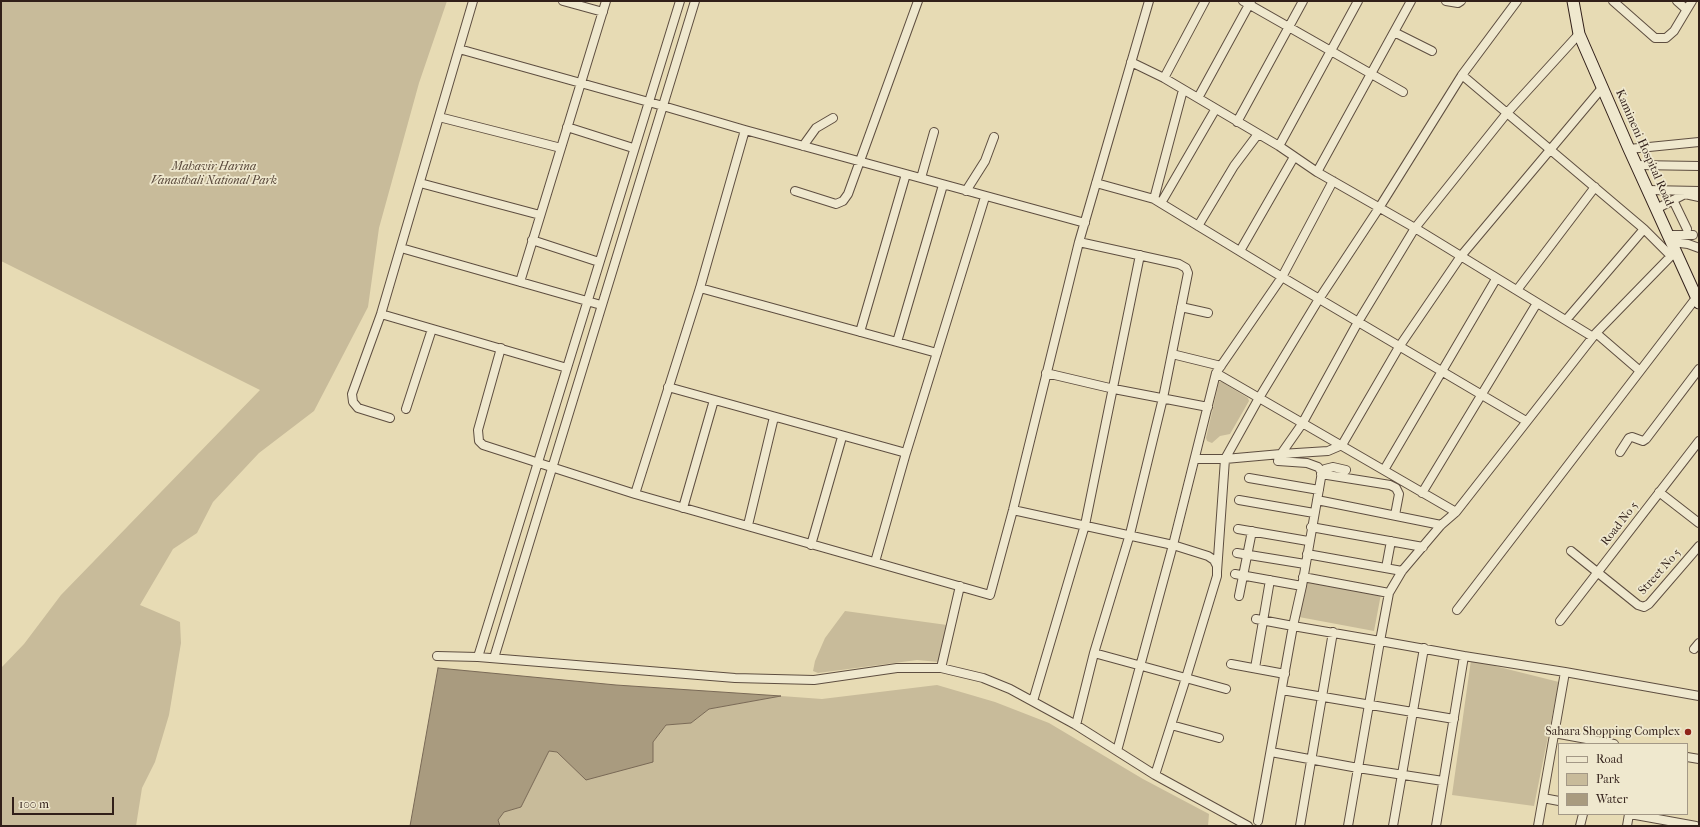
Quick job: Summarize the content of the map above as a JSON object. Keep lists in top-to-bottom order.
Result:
{
  "streets": {
    "street": ["Kamineni Hospital Road", "Road No 5", "Street No 5"]
  },
  "crossings": [
    ["Road No 5", "Street No 5"]
  ],
  "parks": ["Mahavir Harina Vanasthali National Park"],
  "places": ["Sahara Shopping Complex"],
  "legend": ["Road", "Park", "Water"],
  "scale_bar": "100 m"
}
